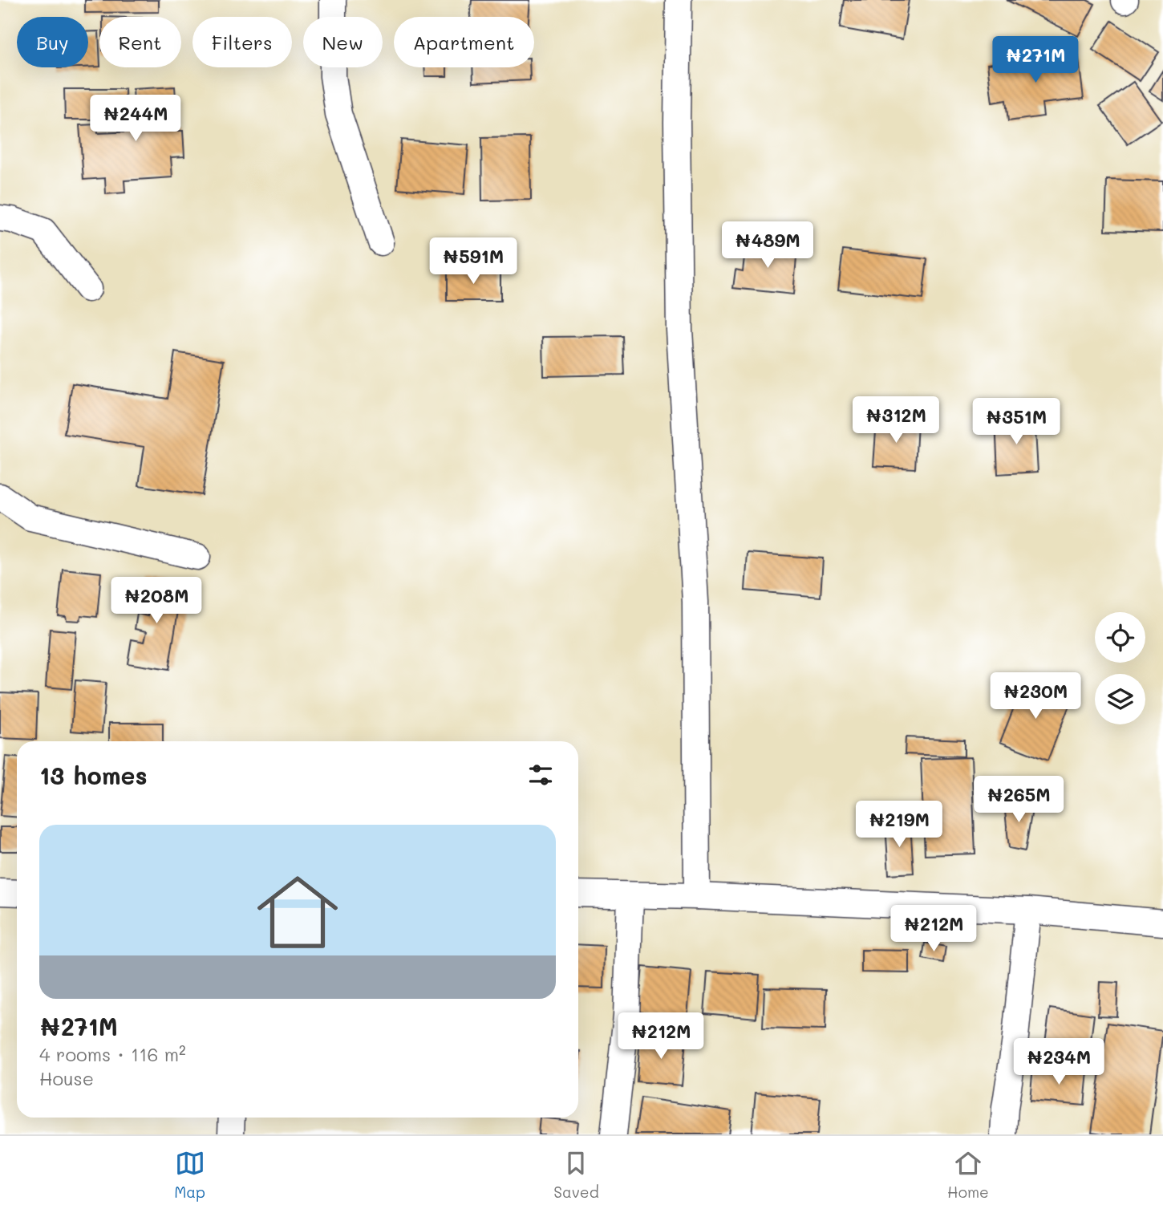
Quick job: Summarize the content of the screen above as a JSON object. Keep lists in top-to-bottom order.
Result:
{
  "page": {
    "chip": [
      "Buy",
      "Rent",
      "Filters",
      "New",
      "Apartment"
    ],
    "price": [
      "₦271M",
      "₦244M",
      "₦489M",
      "₦591M",
      "₦312M",
      "₦351M",
      "₦208M",
      "₦230M",
      "₦265M",
      "₦219M",
      "₦212M",
      "₦212M",
      "₦234M"
    ],
    "heading": "13 homes",
    "list": [
      {
        "name": "₦271M",
        "note": "4 rooms · 116 m² · House"
      }
    ],
    "tabs": ["Map", "Saved", "Home"]
  }
}
